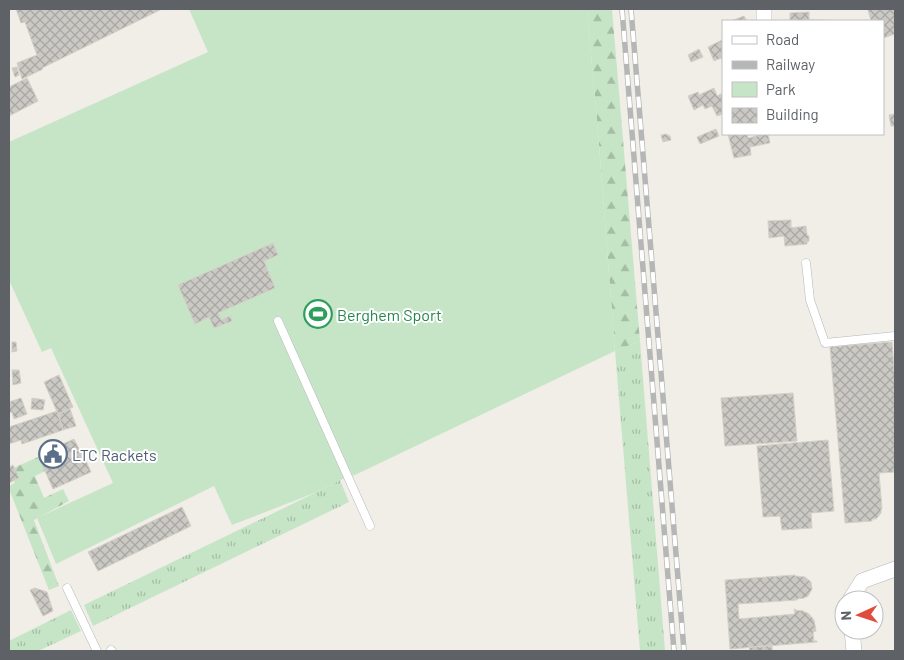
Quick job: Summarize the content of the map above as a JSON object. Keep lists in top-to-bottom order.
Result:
{
  "places": {
    "sports": ["Berghem Sport"],
    "public building": ["LTC Rackets"]
  },
  "legend": [
    "Road",
    "Railway",
    "Park",
    "Building"
  ],
  "north": "left"
}
